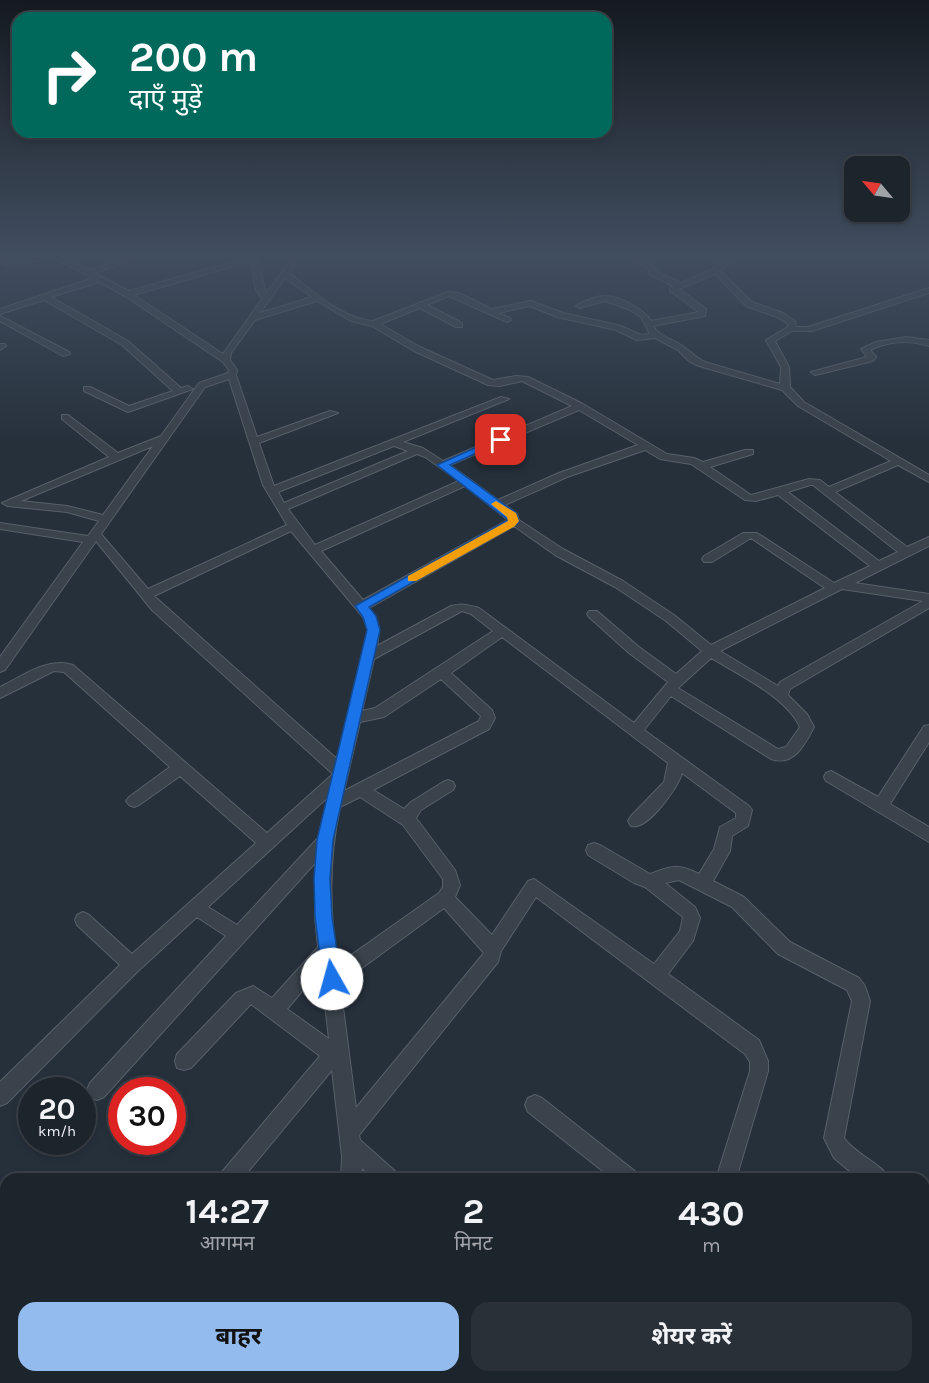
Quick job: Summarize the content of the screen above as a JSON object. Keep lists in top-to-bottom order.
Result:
{
  "north": "top left",
  "page": {
    "turn": ["200 m", "दाएँ मुड़ें"],
    "speed": "20 km/h",
    "limit": "30",
    "eta": [
      "14:27",
      "आगमन",
      "2",
      "मिनट",
      "430",
      "m"
    ],
    "buttons": ["बाहर", "शेयर करें"]
  }
}
